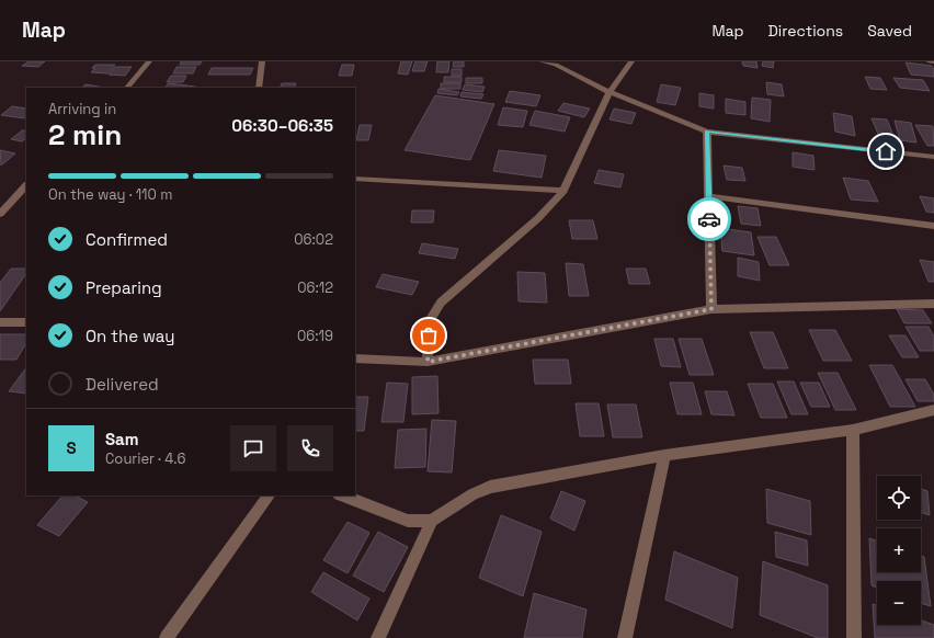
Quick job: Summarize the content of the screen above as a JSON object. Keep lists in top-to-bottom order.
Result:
{
  "page": {
    "header": "Map",
    "nav": ["Map", "Directions", "Saved"],
    "heading": ["2 min", "Arriving in", "06:30–06:35"],
    "panel": ["Sam", "Courier · 4.6"],
    "bar": "On the way · 110 m",
    "list": [
      ["Confirmed", "06:02"],
      ["Preparing", "06:12"],
      ["On the way", "06:19"],
      "Delivered"
    ],
    "round": "S",
    "map_buttons": ["+", "−"]
  }
}
